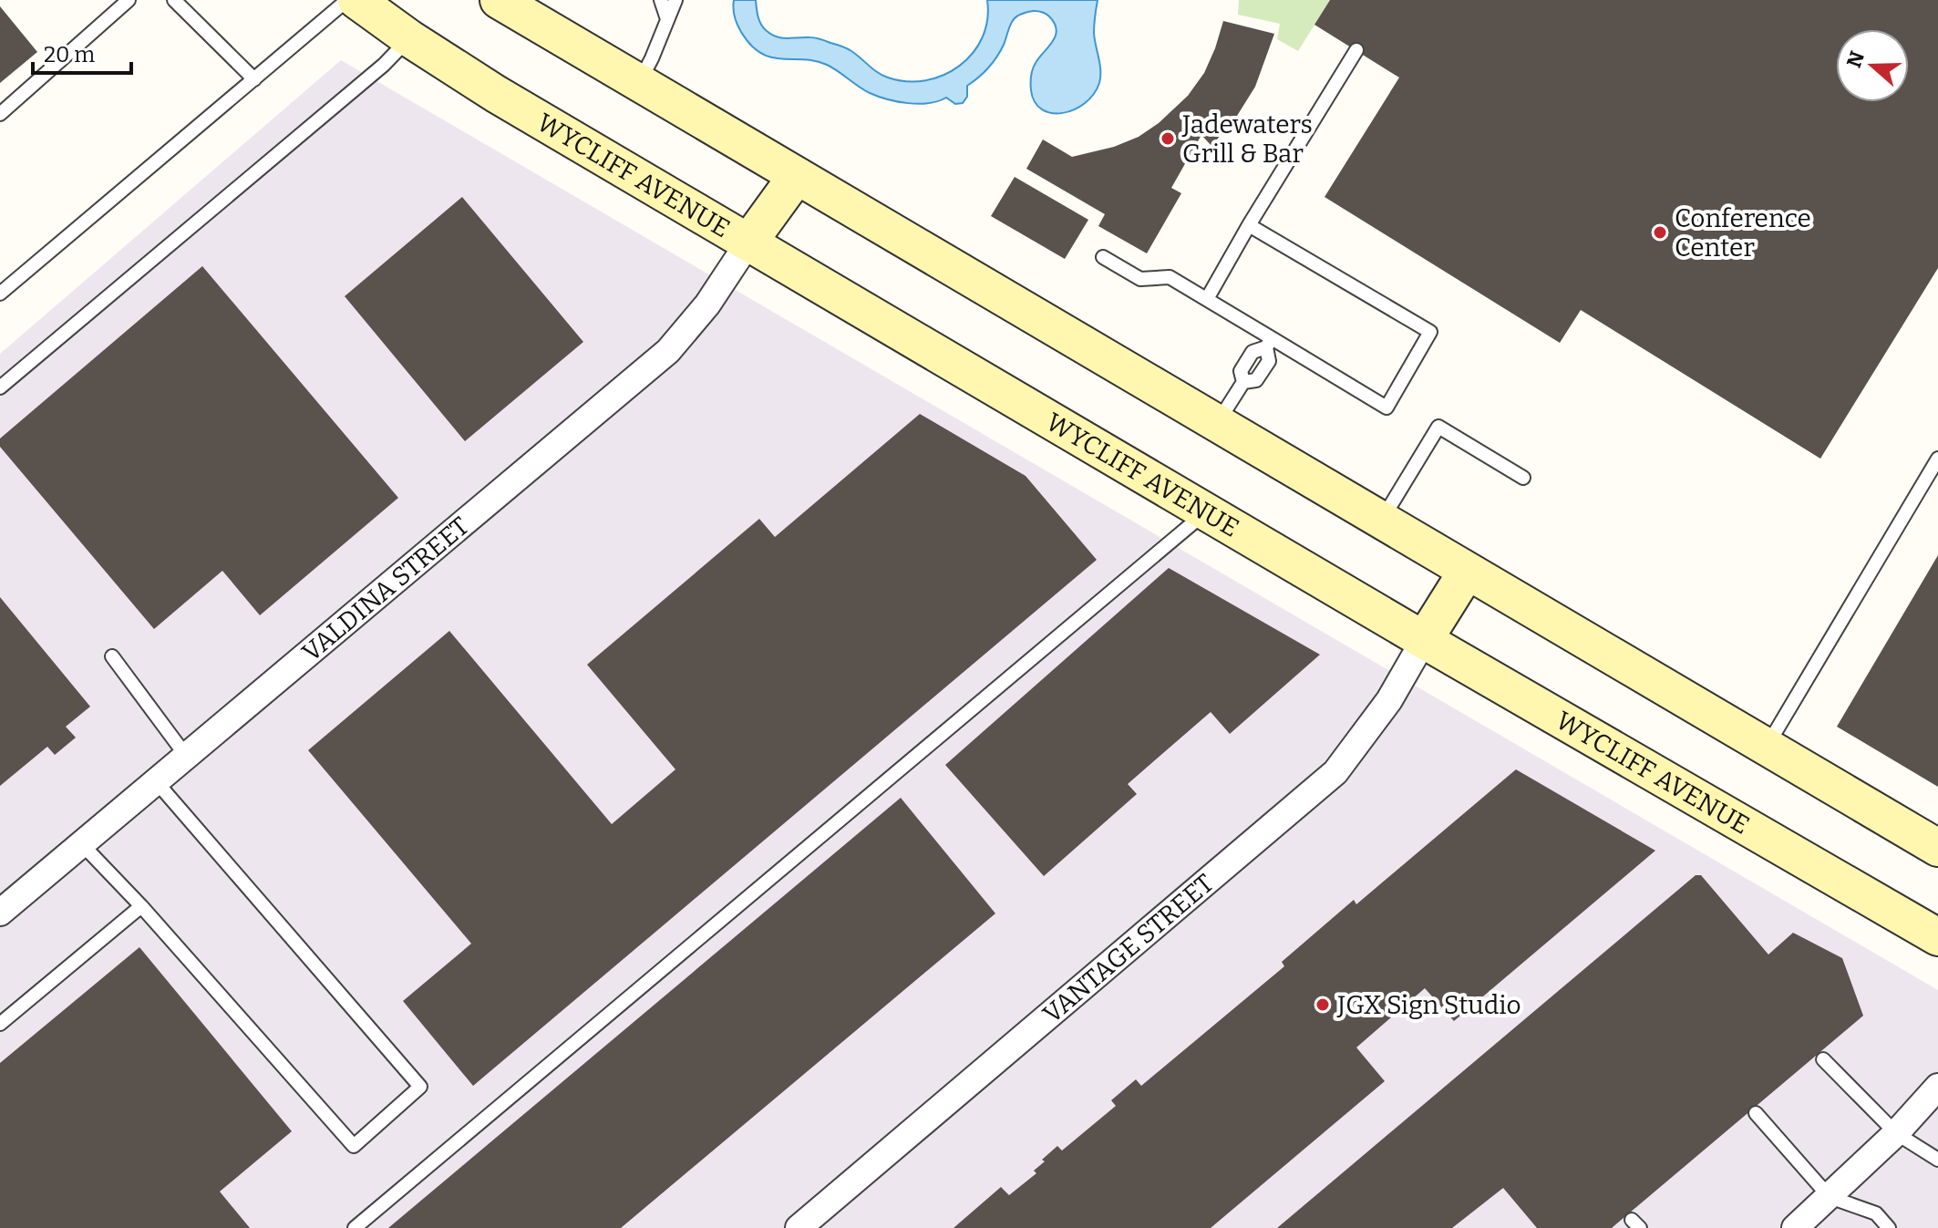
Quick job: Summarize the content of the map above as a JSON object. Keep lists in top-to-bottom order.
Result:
{
  "streets": {
    "main road": ["WYCLIFF AVENUE"],
    "street": ["VALDINA STREET", "VANTAGE STREET"]
  },
  "crossings": [
    ["WYCLIFF AVENUE", "VALDINA STREET"],
    ["WYCLIFF AVENUE", "VANTAGE STREET"]
  ],
  "places": ["Jadewaters Grill & Bar", "Conference Center", "JGX Sign Studio"],
  "scale_bar": "20 m",
  "north": "left"
}
